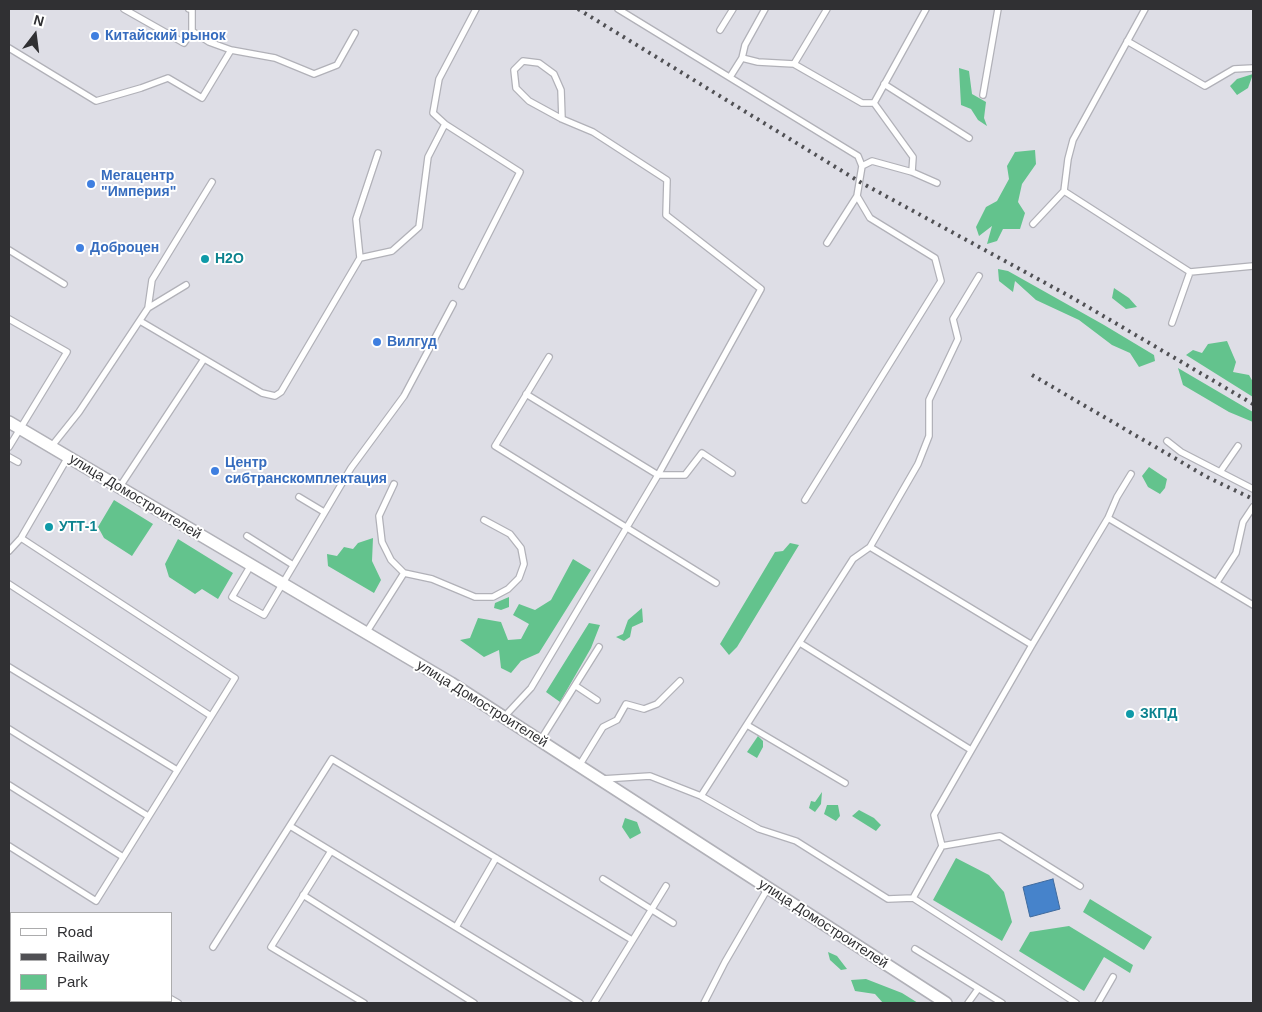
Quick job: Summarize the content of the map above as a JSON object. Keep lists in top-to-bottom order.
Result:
{
  "streets": {
    "street": ["улица Домостроителей"]
  },
  "places": [
    "Китайский рынок",
    "Мегацентр \"Империя\"",
    "Доброцен",
    "H2O",
    "Вилгуд",
    "Центр сибтранскомплектация",
    "УТТ-1",
    "ЗКПД"
  ],
  "legend": ["Road", "Railway", "Park"],
  "north": "top"
}
